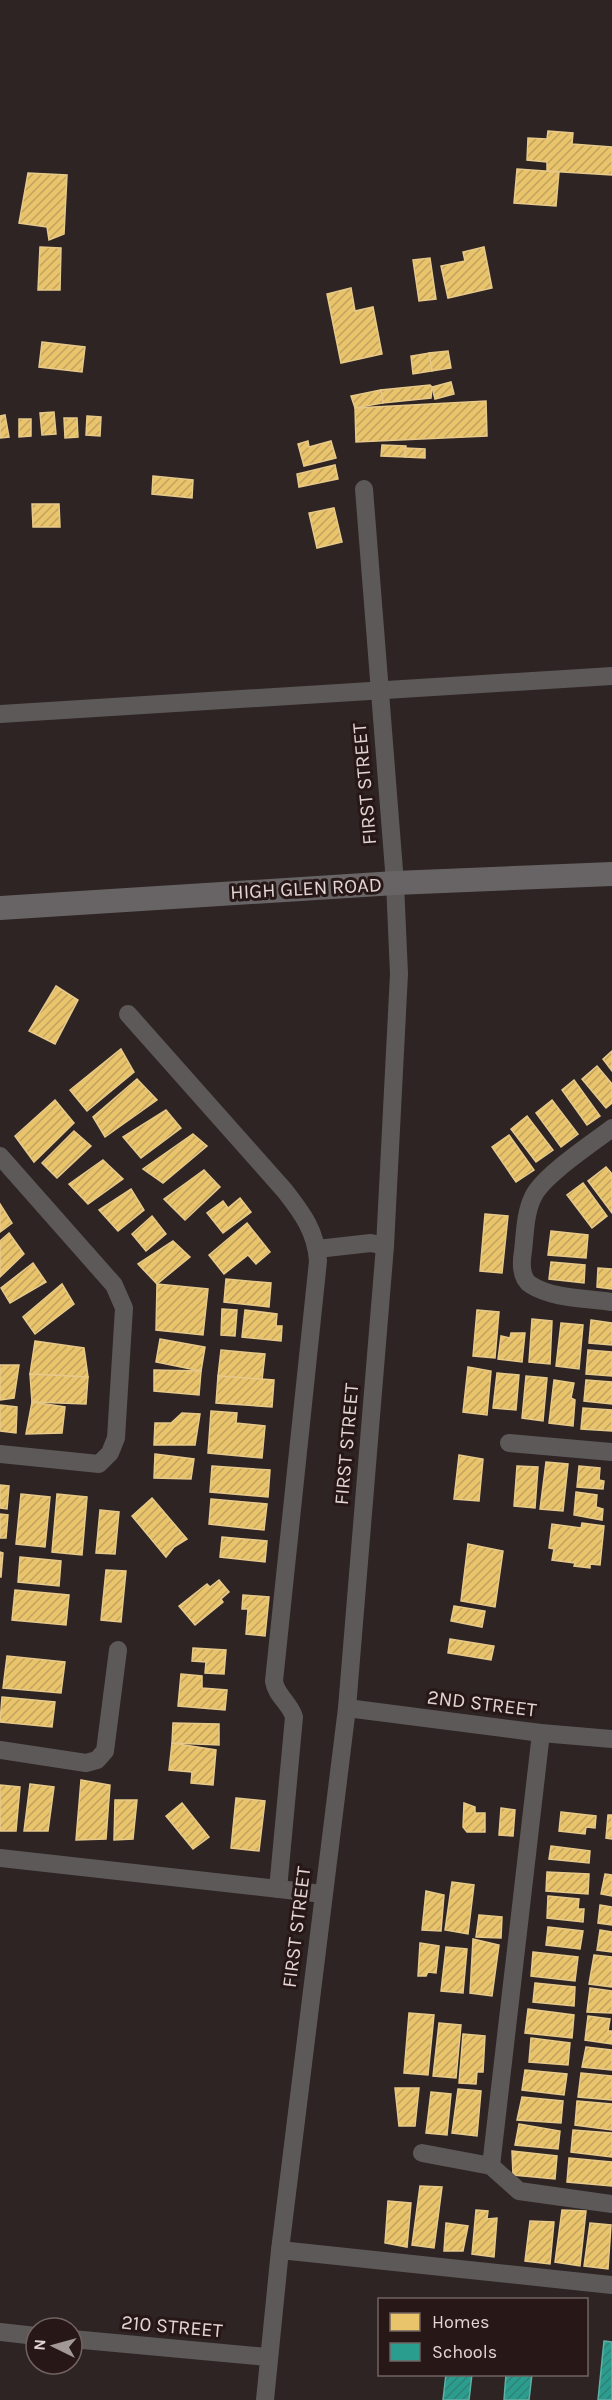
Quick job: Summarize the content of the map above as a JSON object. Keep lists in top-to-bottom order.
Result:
{
  "streets": {
    "main road": ["HIGH GLEN ROAD"],
    "street": ["FIRST STREET", "2ND STREET", "210 STREET"]
  },
  "crossings": [
    ["FIRST STREET", "HIGH GLEN ROAD"],
    ["FIRST STREET", "2ND STREET"],
    ["FIRST STREET", "210 STREET"]
  ],
  "legend": ["Homes", "Schools"],
  "north": "left"
}
